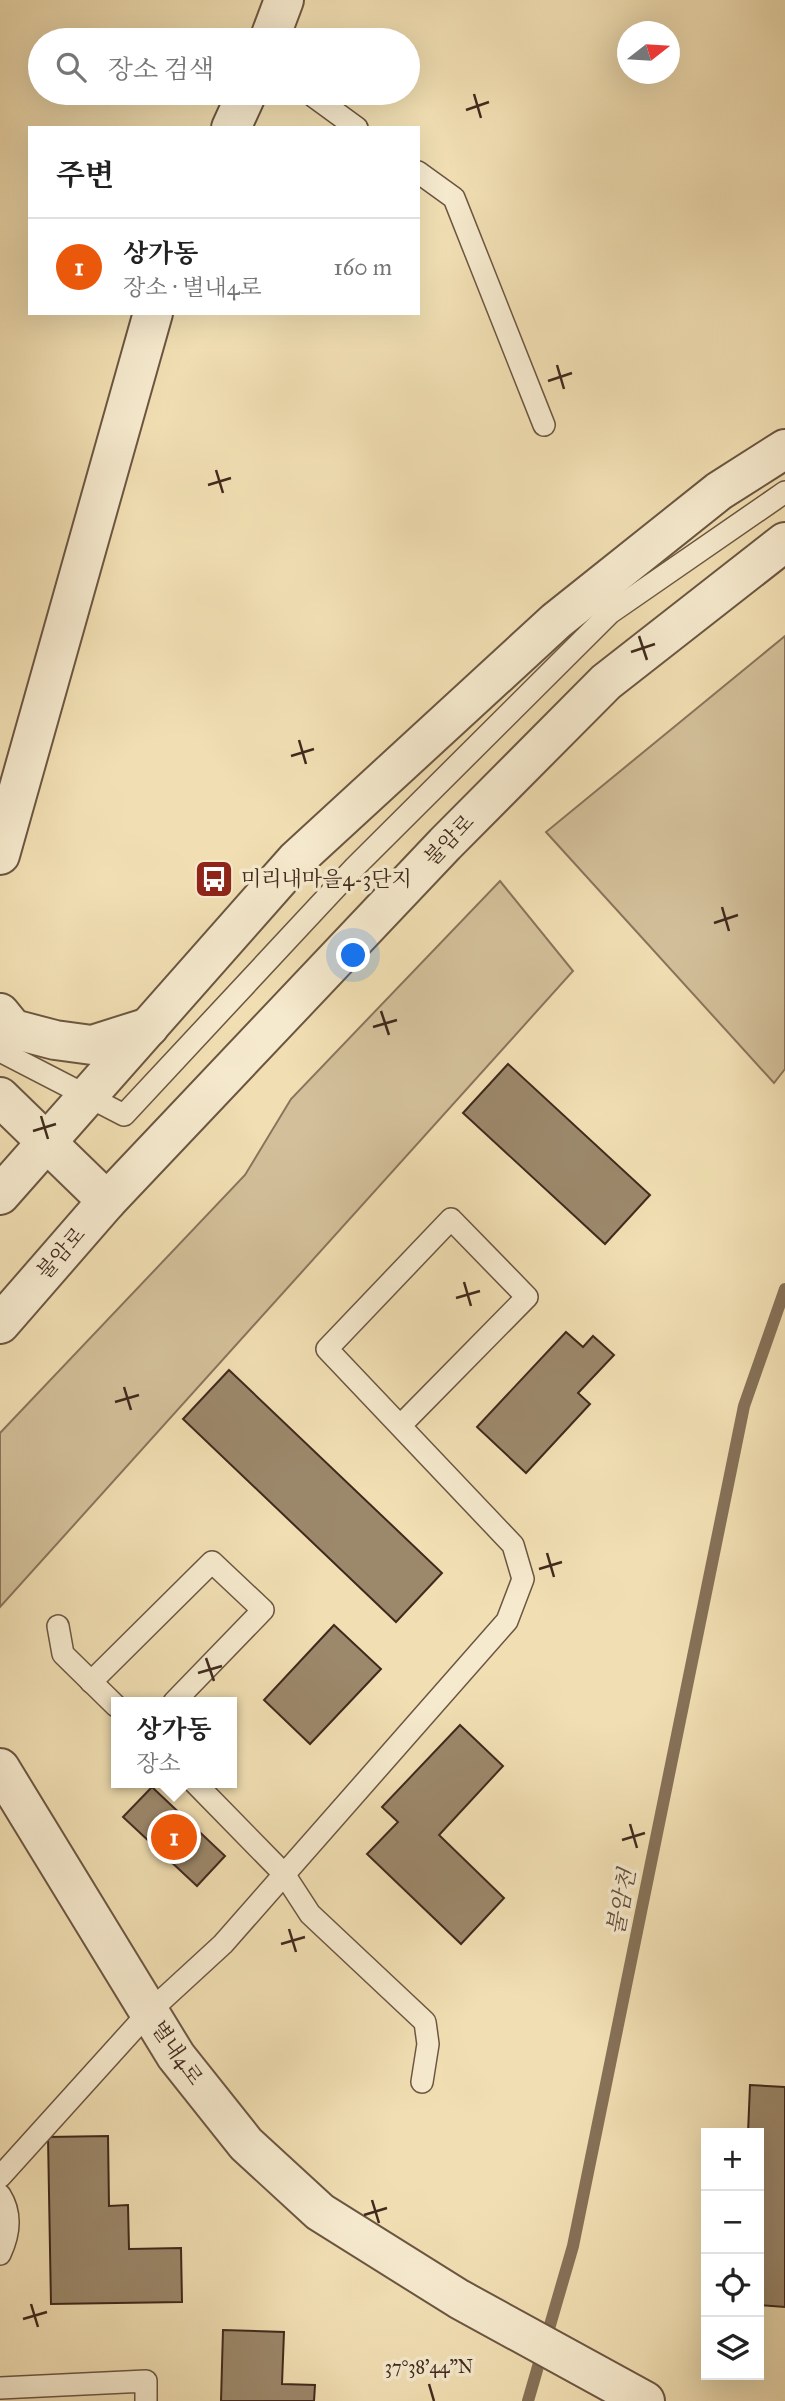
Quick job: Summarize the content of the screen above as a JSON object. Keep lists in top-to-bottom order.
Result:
{
  "streets": {
    "street": ["불암로", "별내4로"]
  },
  "water": ["불암천"],
  "places": {
    "bus stop": ["미리내마을4-3단지"]
  },
  "north": "right",
  "page": {
    "search": "장소 검색",
    "heading": "주변",
    "list": [
      {
        "mark": "1",
        "name": "상가동",
        "note": "장소 · 별내4로",
        "value": "160 m"
      }
    ],
    "popup": ["상가동", "장소"],
    "pins": "1",
    "map_buttons": ["+", "−"]
  },
  "coordinates": ["37°38'44\"N"]
}
